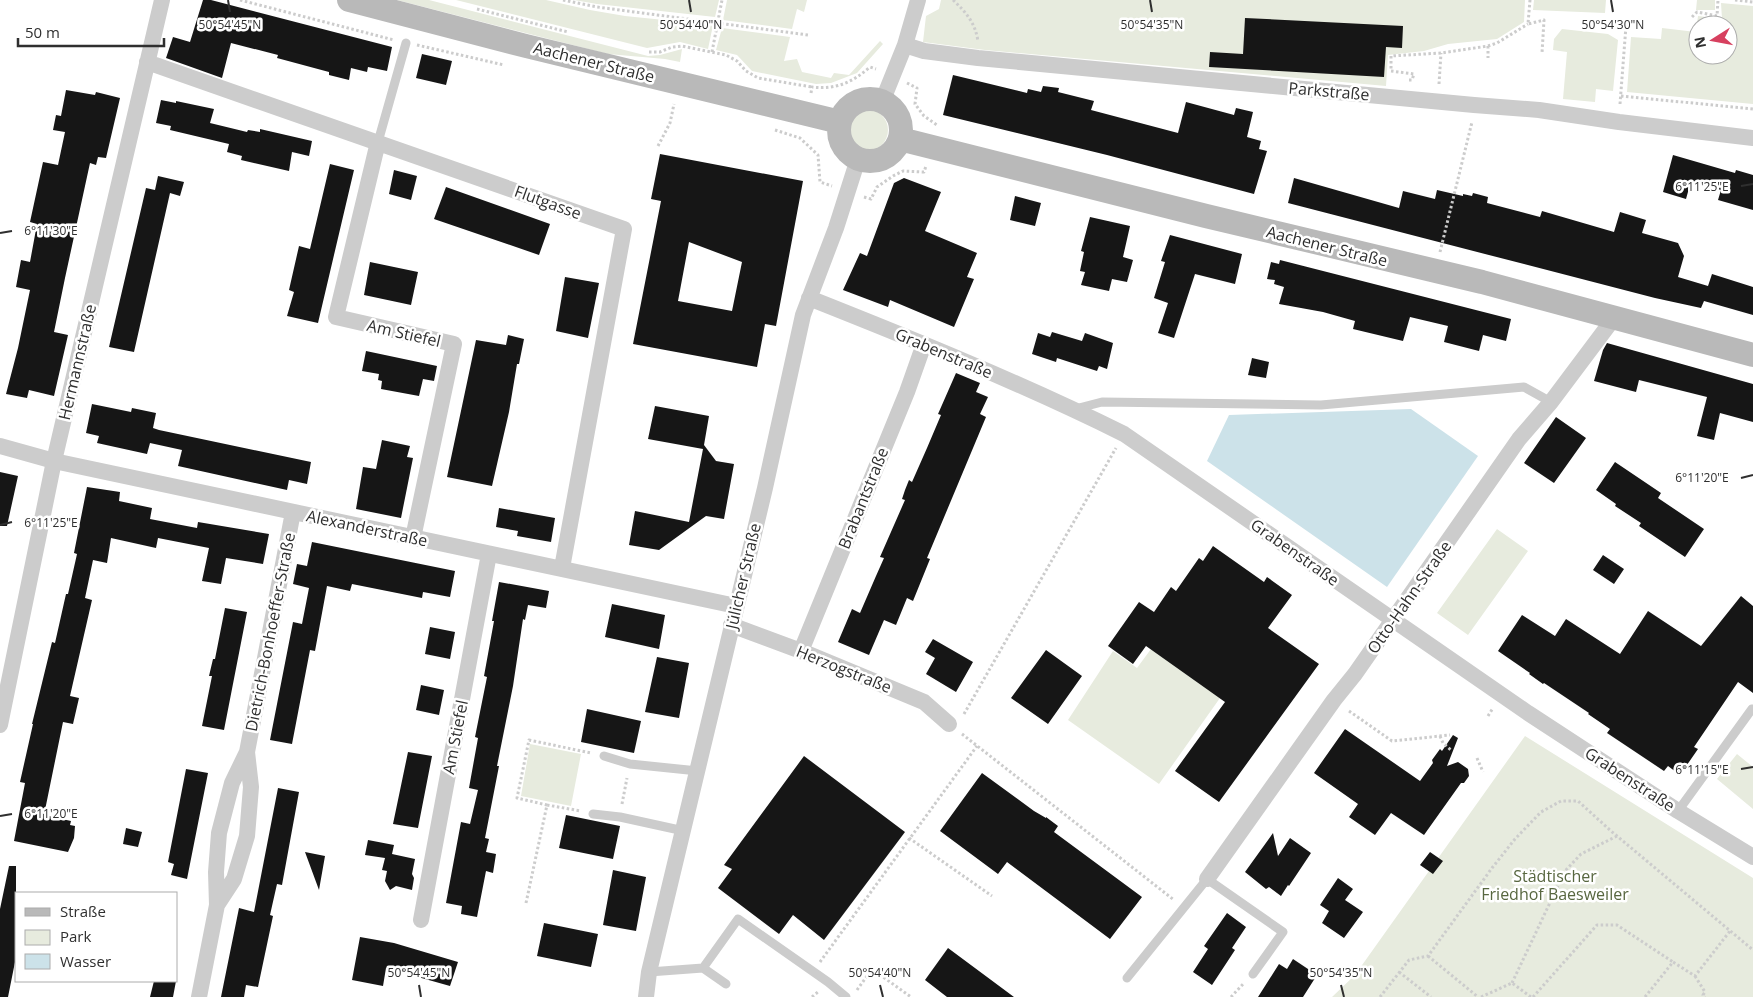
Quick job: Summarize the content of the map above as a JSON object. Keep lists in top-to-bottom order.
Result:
{
  "streets": {
    "main road": ["Aachener Straße"],
    "street": [
      "Parkstraße",
      "Flutgasse",
      "Am Stiefel",
      "Grabenstraße",
      "Hermannstraße",
      "Brabantstraße",
      "Alexanderstraße",
      "Jülicher Straße",
      "Otto-Hahn-Straße",
      "Dietrich-Bonhoeffer-Straße",
      "Herzogstraße"
    ]
  },
  "crossings": [
    ["Aachener Straße", "Jülicher Straße"],
    ["Aachener Straße", "Otto-Hahn-Straße"],
    ["Flutgasse", "Am Stiefel"],
    ["Flutgasse", "Hermannstraße"],
    ["Flutgasse", "Alexanderstraße"],
    ["Am Stiefel", "Alexanderstraße"],
    ["Grabenstraße", "Brabantstraße"],
    ["Grabenstraße", "Jülicher Straße"],
    ["Grabenstraße", "Otto-Hahn-Straße"],
    ["Hermannstraße", "Alexanderstraße"],
    ["Brabantstraße", "Herzogstraße"],
    ["Alexanderstraße", "Jülicher Straße"],
    ["Alexanderstraße", "Dietrich-Bonhoeffer-Straße"],
    ["Jülicher Straße", "Herzogstraße"]
  ],
  "parks": ["Städtischer Friedhof Baesweiler"],
  "legend": ["Straße", "Park", "Wasser"],
  "scale_bar": "50 m",
  "north": "left",
  "coordinates": [
    "50°54'45\"N",
    "50°54'30\"N",
    "50°54'40\"N",
    "50°54'35\"N",
    "6°11'25\"E",
    "6°11'30\"E",
    "6°11'20\"E",
    "6°11'15\"E"
  ]
}
